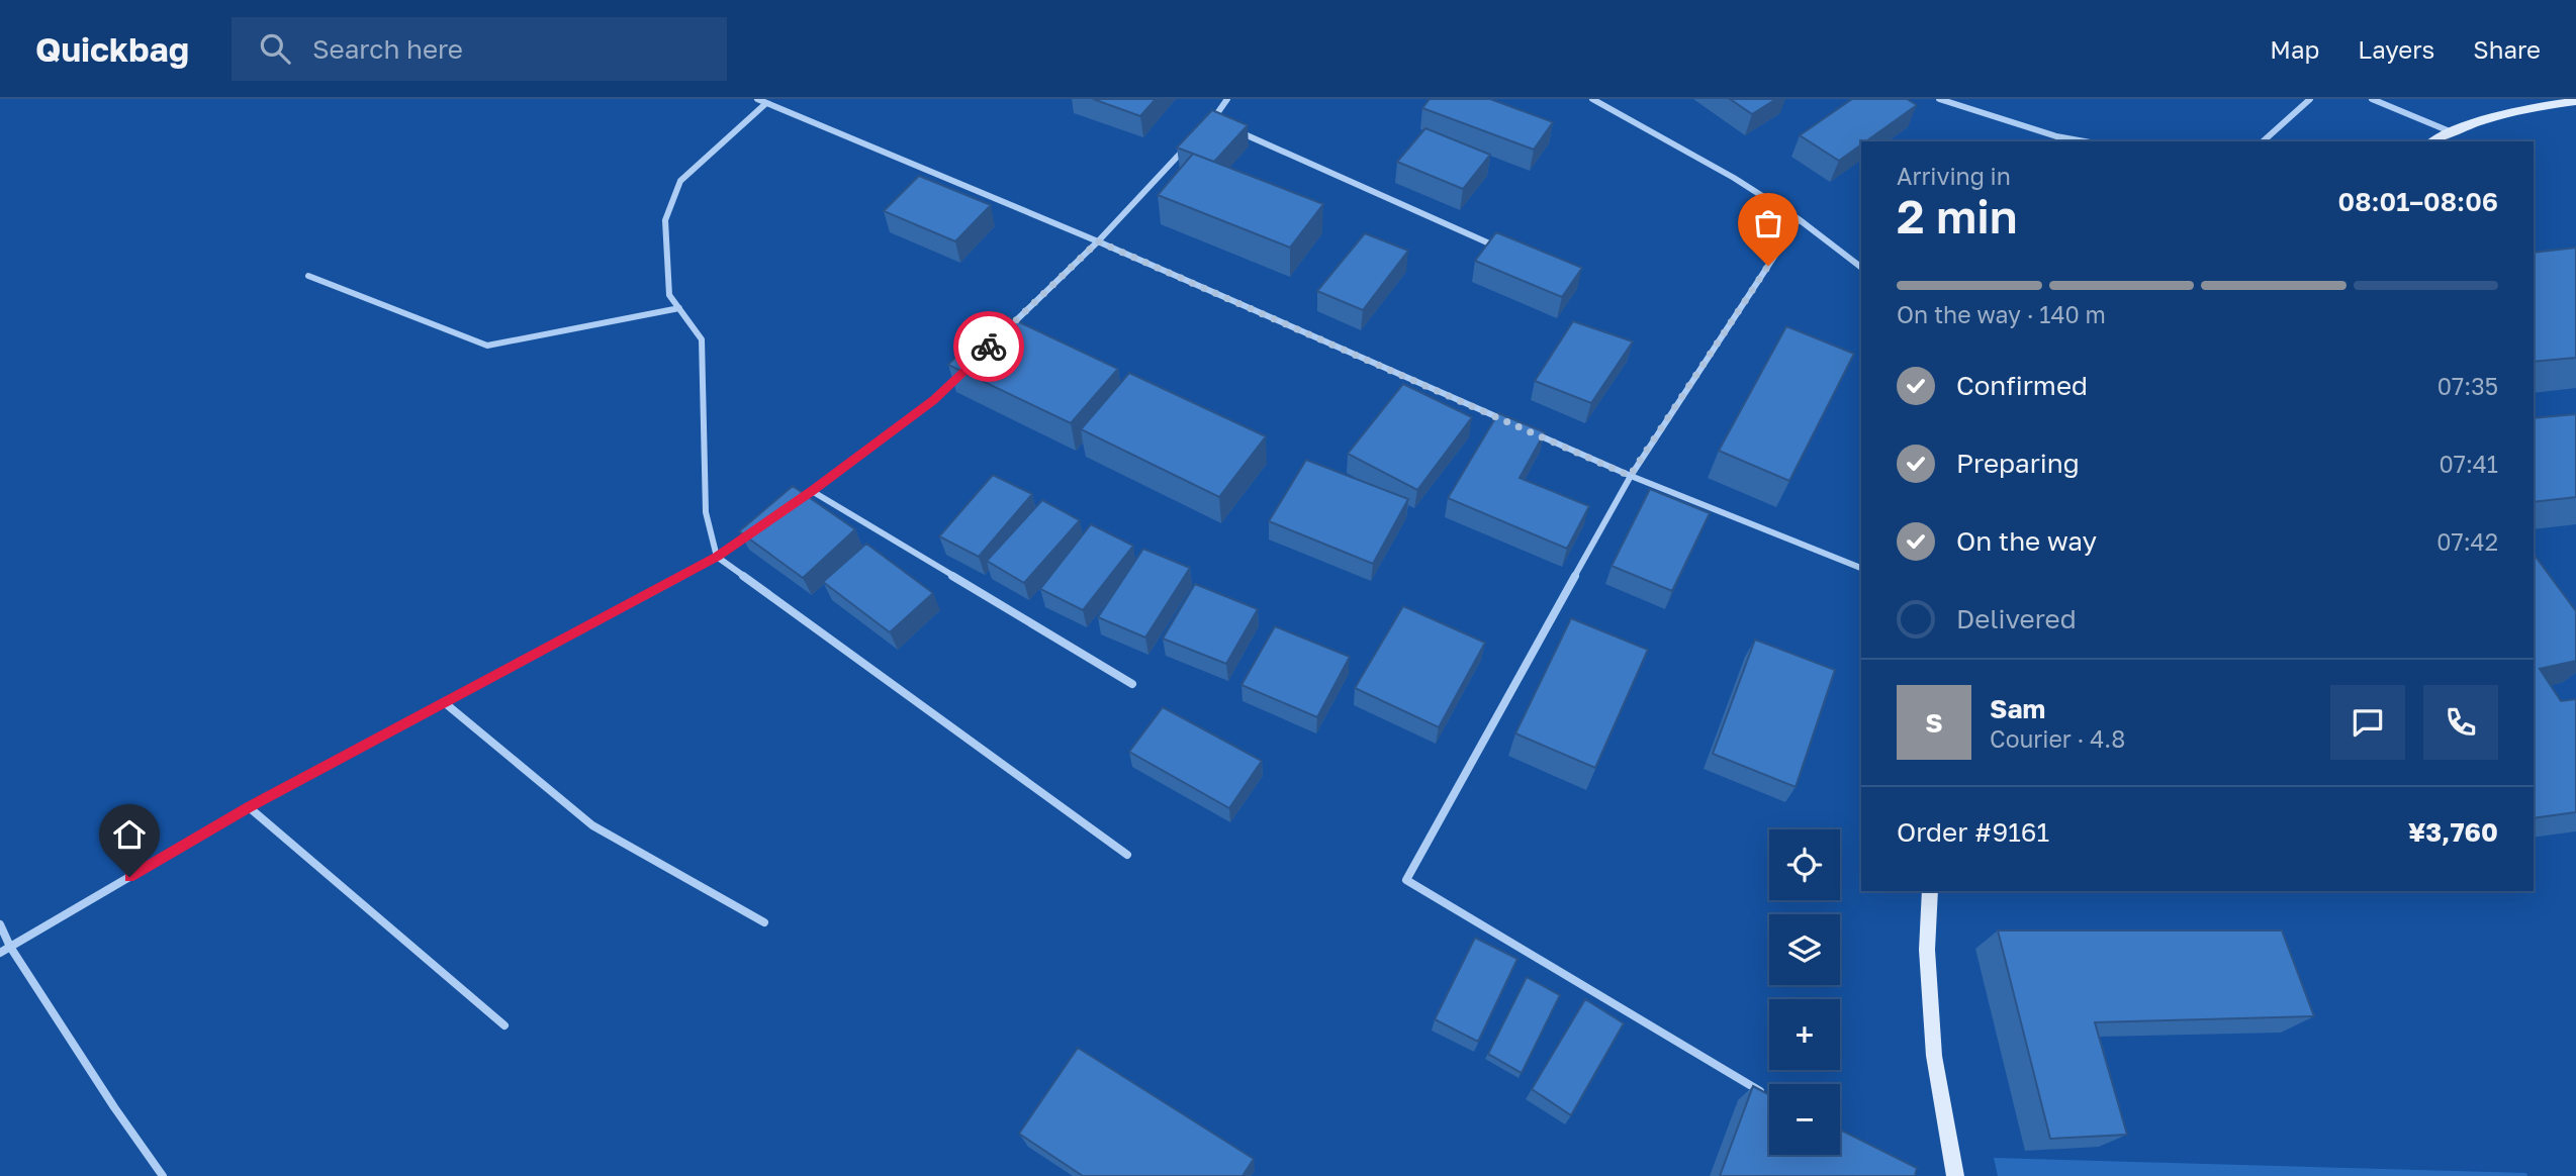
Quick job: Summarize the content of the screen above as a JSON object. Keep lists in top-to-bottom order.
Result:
{
  "page": {
    "header": "Quickbag",
    "search": "Search here",
    "nav": ["Map", "Layers", "Share"],
    "heading": ["2 min", "Arriving in", "08:01–08:06"],
    "panel": [
      "Sam",
      "Courier · 4.8",
      "Order #9161",
      "¥3,760"
    ],
    "bar": "On the way · 140 m",
    "list": [
      ["Confirmed", "07:35"],
      ["Preparing", "07:41"],
      ["On the way", "07:42"],
      "Delivered"
    ],
    "round": "S",
    "map_buttons": ["+", "−"]
  }
}
